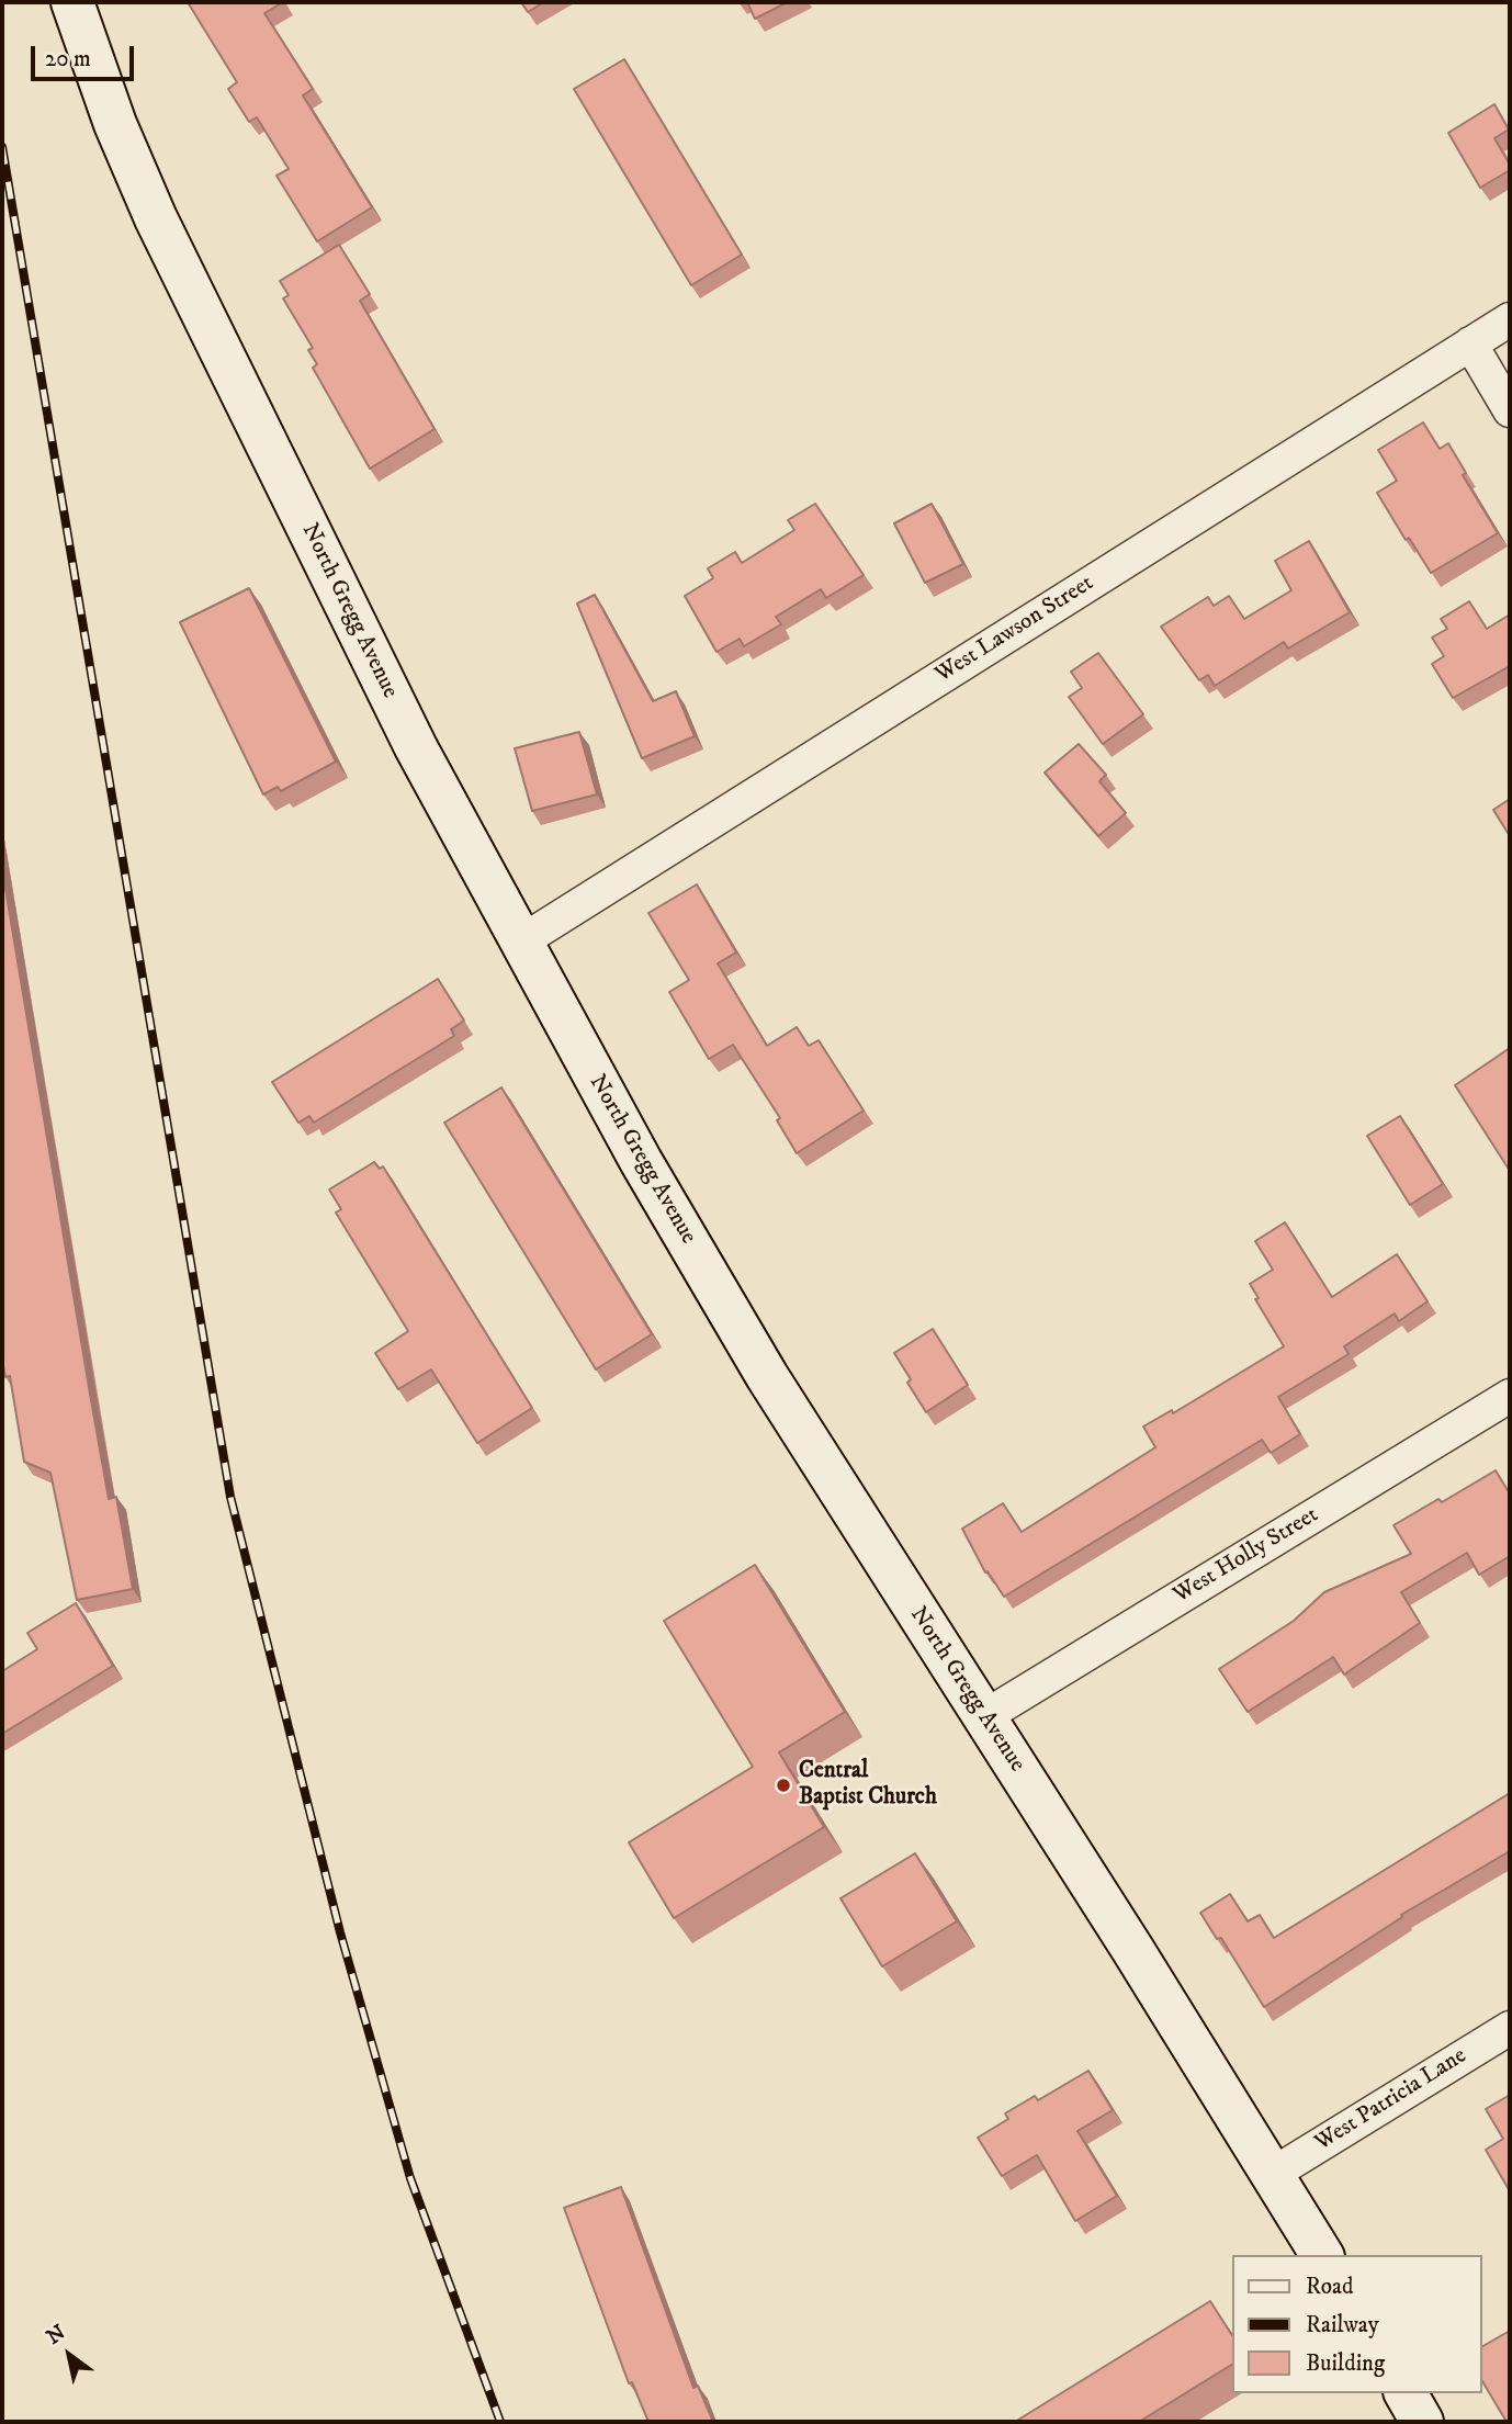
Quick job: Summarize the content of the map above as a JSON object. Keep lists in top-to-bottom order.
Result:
{
  "streets": {
    "main road": ["North Gregg Avenue"],
    "street": ["West Lawson Street", "West Holly Street", "West Patricia Lane"]
  },
  "crossings": [
    ["North Gregg Avenue", "West Lawson Street"],
    ["North Gregg Avenue", "West Holly Street"],
    ["North Gregg Avenue", "West Patricia Lane"]
  ],
  "places": ["Central Baptist Church"],
  "legend": ["Road", "Railway", "Building"],
  "scale_bar": "20 m",
  "north": "top left"
}
